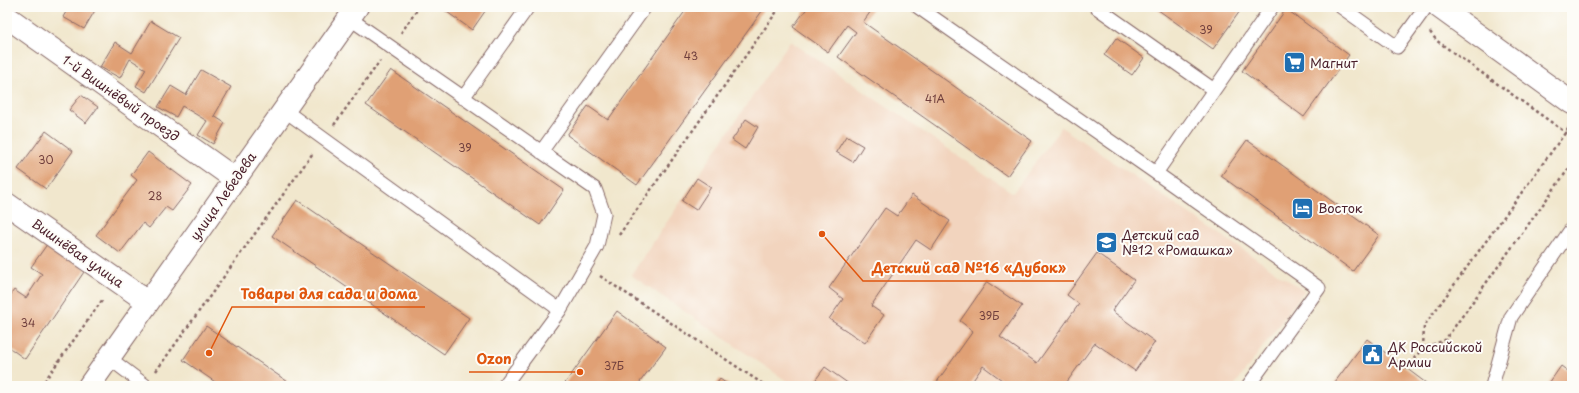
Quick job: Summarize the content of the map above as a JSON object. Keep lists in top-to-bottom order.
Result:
{
  "streets": {
    "street": ["1-й Вишнёвый проезд", "улица Лебедева", "Вишнёвая улица"]
  },
  "crossings": [
    ["1-й Вишнёвый проезд", "улица Лебедева"],
    ["улица Лебедева", "Вишнёвая улица"]
  ],
  "places": {
    "supermarket": ["Магнит"],
    "hotel": ["Восток"],
    "other": ["Детский сад №16 «Дубок»", "Товары для сада и дома", "Ozon"],
    "school or university": ["Детский сад №12 «Ромашка»"],
    "public building": ["ДК Российской Армии"]
  },
  "house_numbers": [
    "39",
    "43",
    "41А",
    "39",
    "30",
    "28",
    "39Б",
    "34",
    "37Б"
  ]
}
